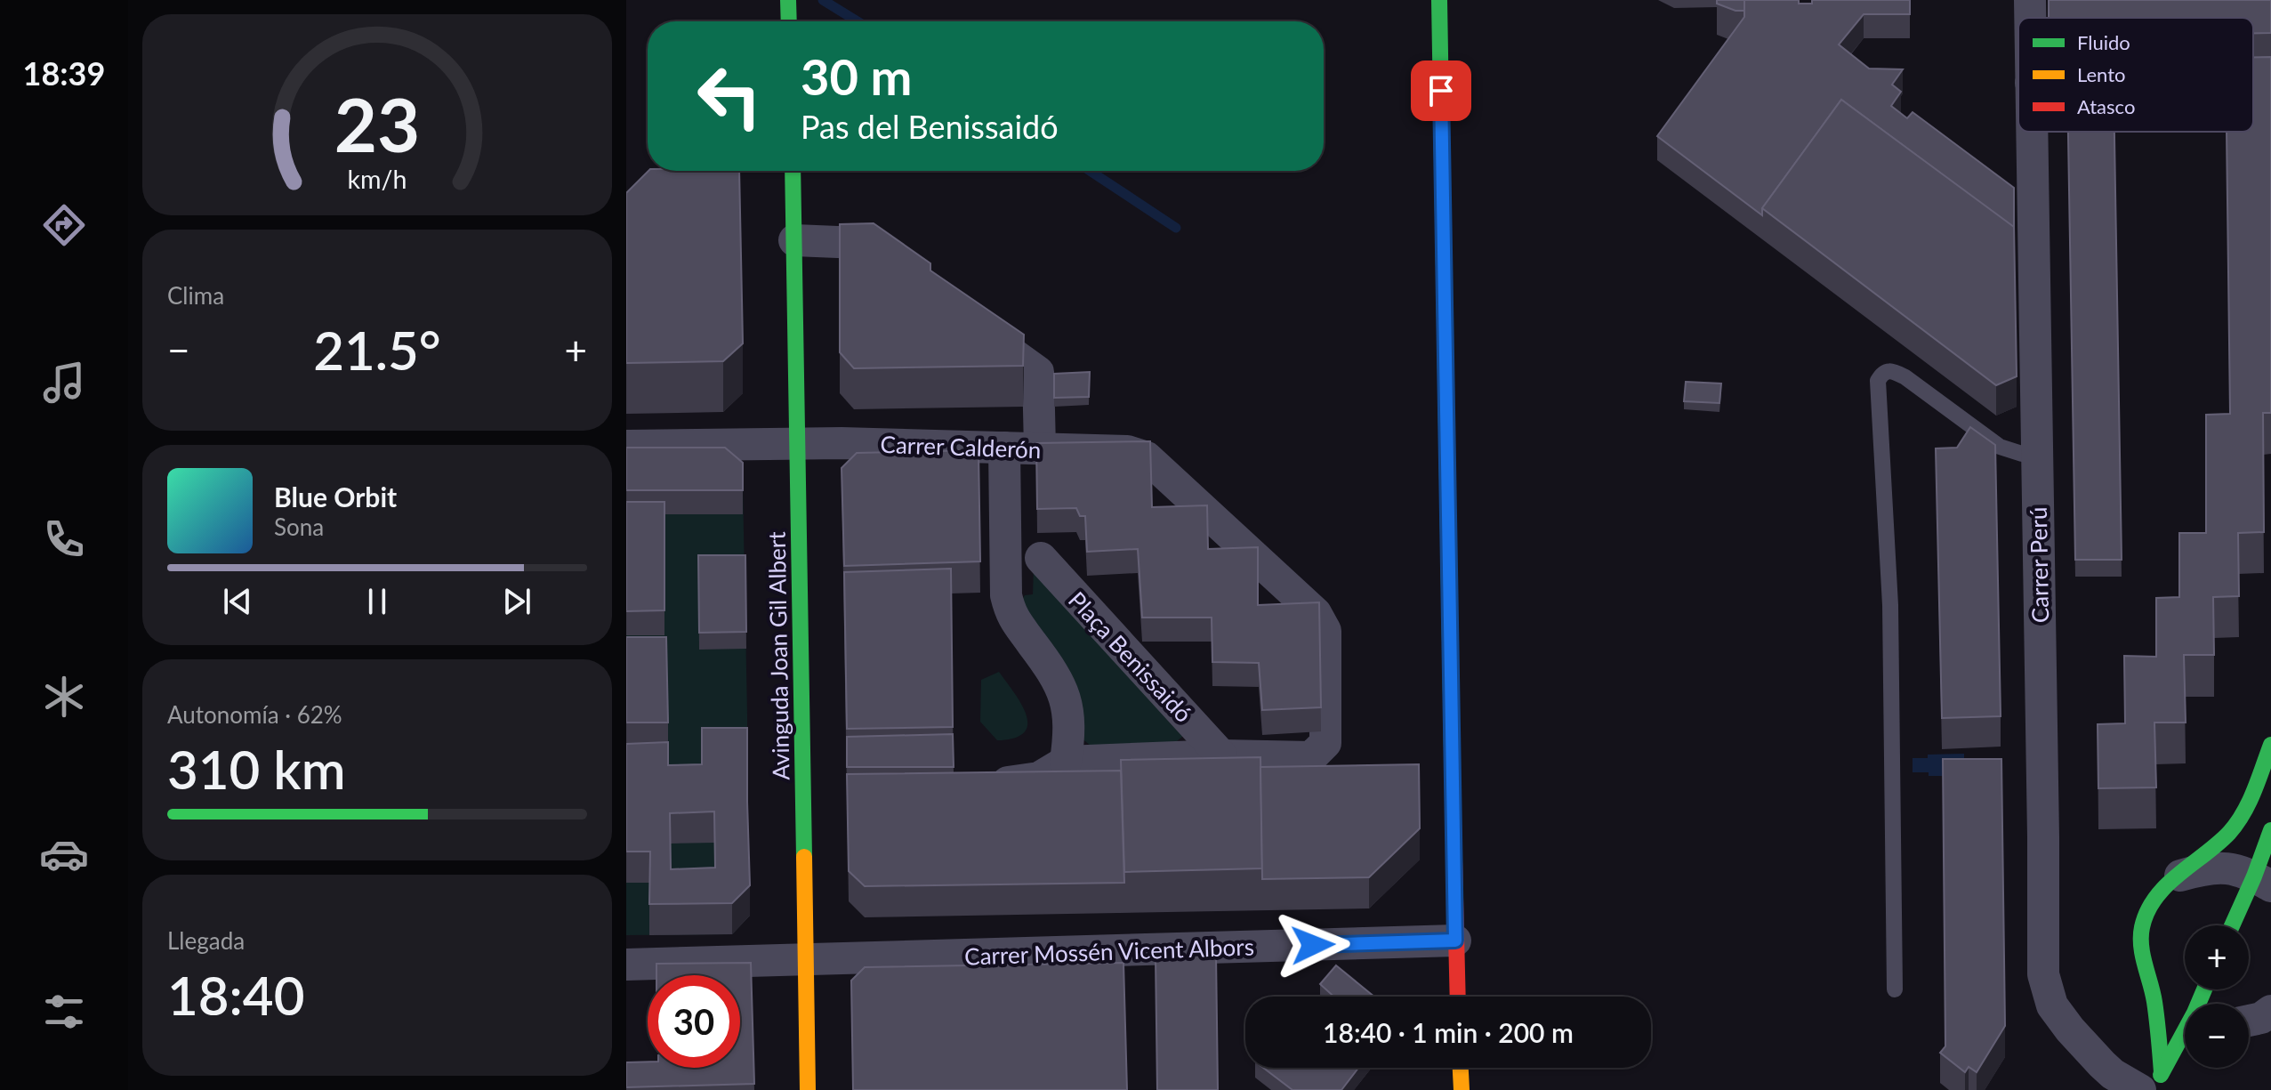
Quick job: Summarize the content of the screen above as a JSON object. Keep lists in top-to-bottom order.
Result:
{
  "streets": {
    "main road": ["Avinguda Joan Gil Albert"],
    "street": [
      "Carrer Calderón",
      "Carrer Perú",
      "Plaça Benissaidó",
      "Carrer Mossén Vicent Albors"
    ]
  },
  "crossings": [
    ["Carrer Calderón", "Avinguda Joan Gil Albert"],
    ["Carrer Calderón", "Plaça Benissaidó"],
    ["Avinguda Joan Gil Albert", "Carrer Mossén Vicent Albors"]
  ],
  "legend": ["Fluido", "Lento", "Atasco"],
  "page": {
    "tabs": "18:39",
    "turn": ["30 m", "Pas del Benissaidó"],
    "tile": [
      "Clima",
      ["Autonomía · 62%", "310 km"],
      ["Llegada", "18:40"]
    ],
    "heat": ["−", "21.5°", "+"],
    "song": ["Blue Orbit", "Sona"],
    "map_buttons": ["+", "−"],
    "limit": "30",
    "trip": "18:40 · 1 min · 200 m",
    "gauge": ["23", "km/h"]
  }
}
